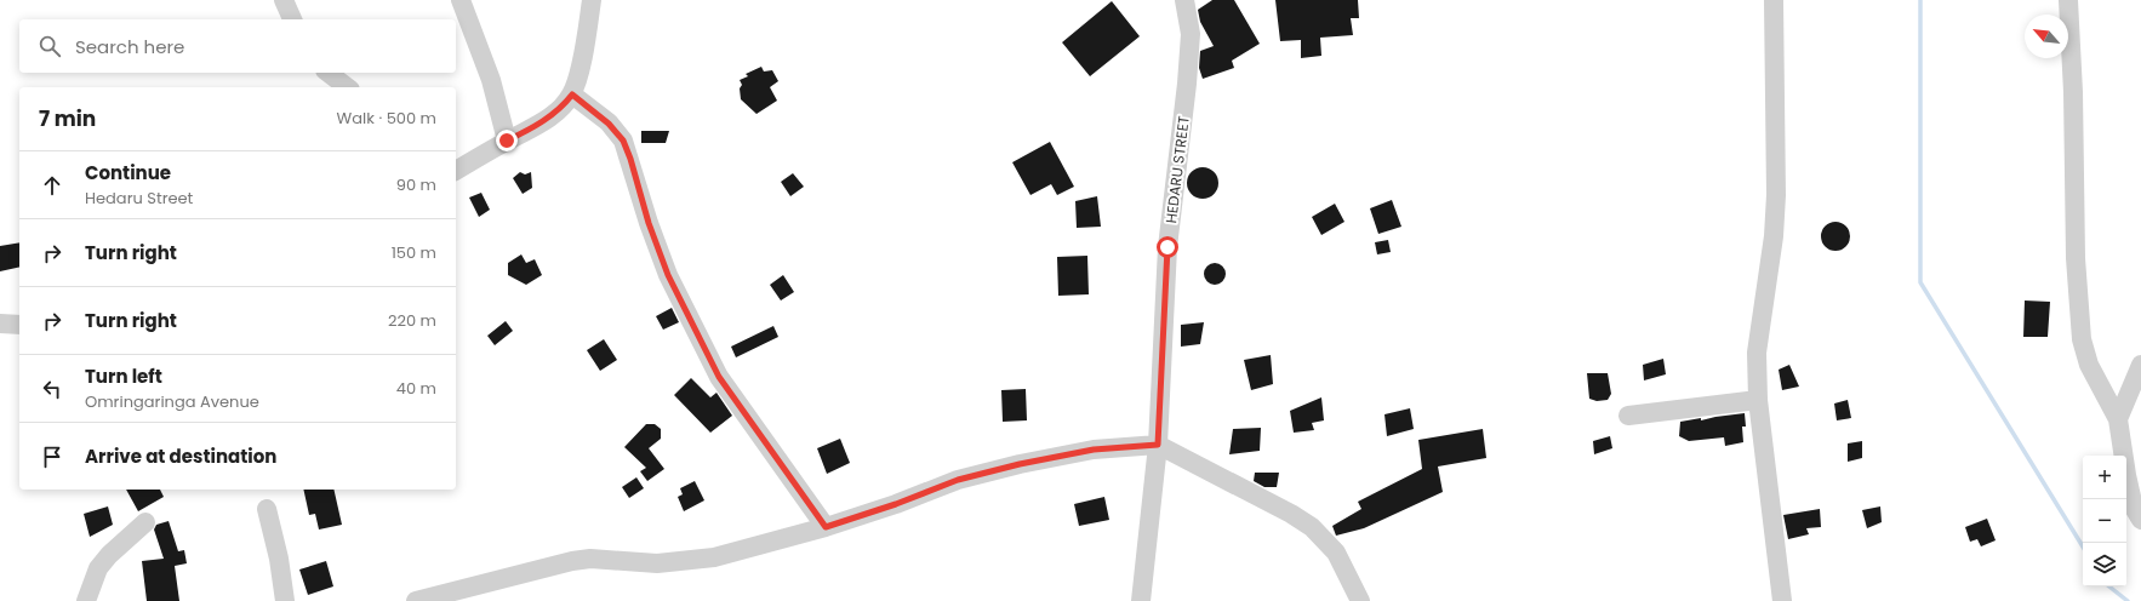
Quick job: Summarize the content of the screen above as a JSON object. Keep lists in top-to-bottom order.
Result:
{
  "streets": {
    "street": ["HEDARU STREET"]
  },
  "north": "top left",
  "page": {
    "search": "Search here",
    "heading": ["7 min", "Walk · 500 m"],
    "list": [
      ["Continue", "Hedaru Street", "90 m"],
      ["Turn right", "150 m"],
      ["Turn right", "220 m"],
      ["Turn left", "Omringaringa Avenue", "40 m"],
      "Arrive at destination"
    ],
    "map_buttons": ["+", "−"]
  }
}
